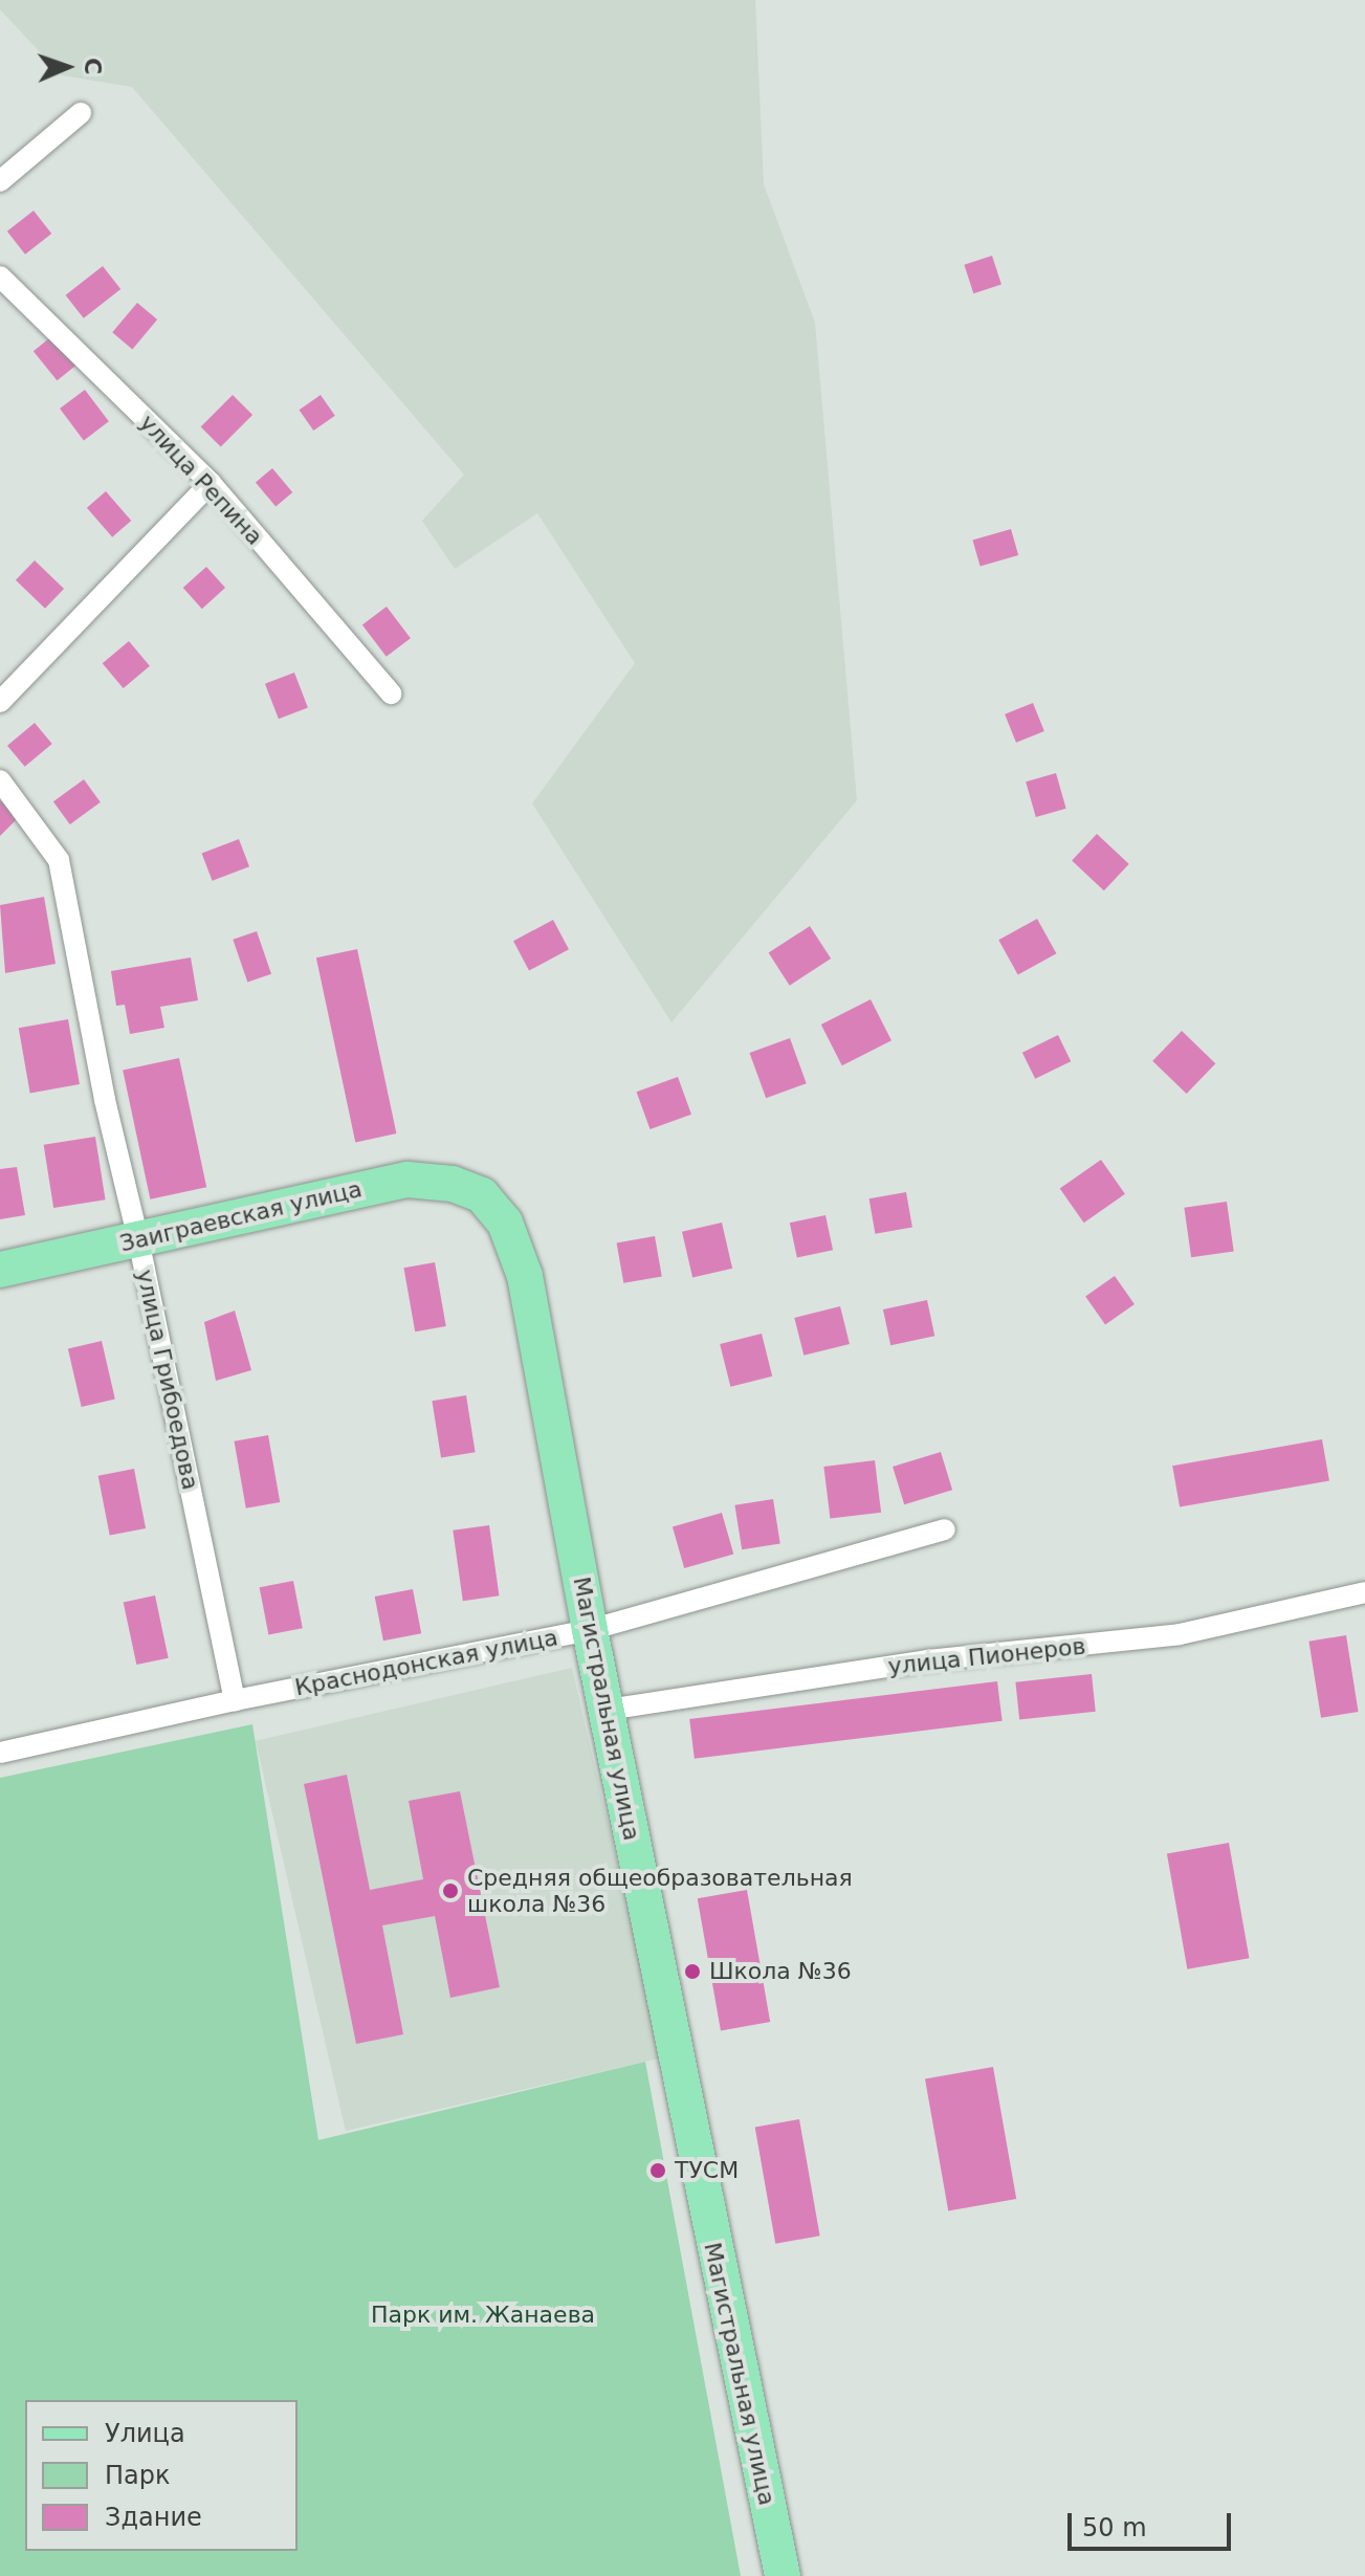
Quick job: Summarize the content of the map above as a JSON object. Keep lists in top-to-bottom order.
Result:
{
  "streets": {
    "main road": ["Заиграевская улица", "Магистральная улица"],
    "street": [
      "улица Репина",
      "улица Грибоедова",
      "улица Пионеров",
      "Краснодонская улица"
    ]
  },
  "crossings": [
    ["Заиграевская улица", "улица Грибоедова"],
    ["Заиграевская улица", "Магистральная улица"],
    ["улица Грибоедова", "Краснодонская улица"],
    ["улица Пионеров", "Магистральная улица"],
    ["Краснодонская улица", "Магистральная улица"]
  ],
  "parks": ["Парк им. Жанаева"],
  "places": ["Средняя общеобразовательная школа №36", "Школа №36", "ТУСМ"],
  "legend": ["Улица", "Парк", "Здание"],
  "scale_bar": "50 m",
  "north": "right"
}
